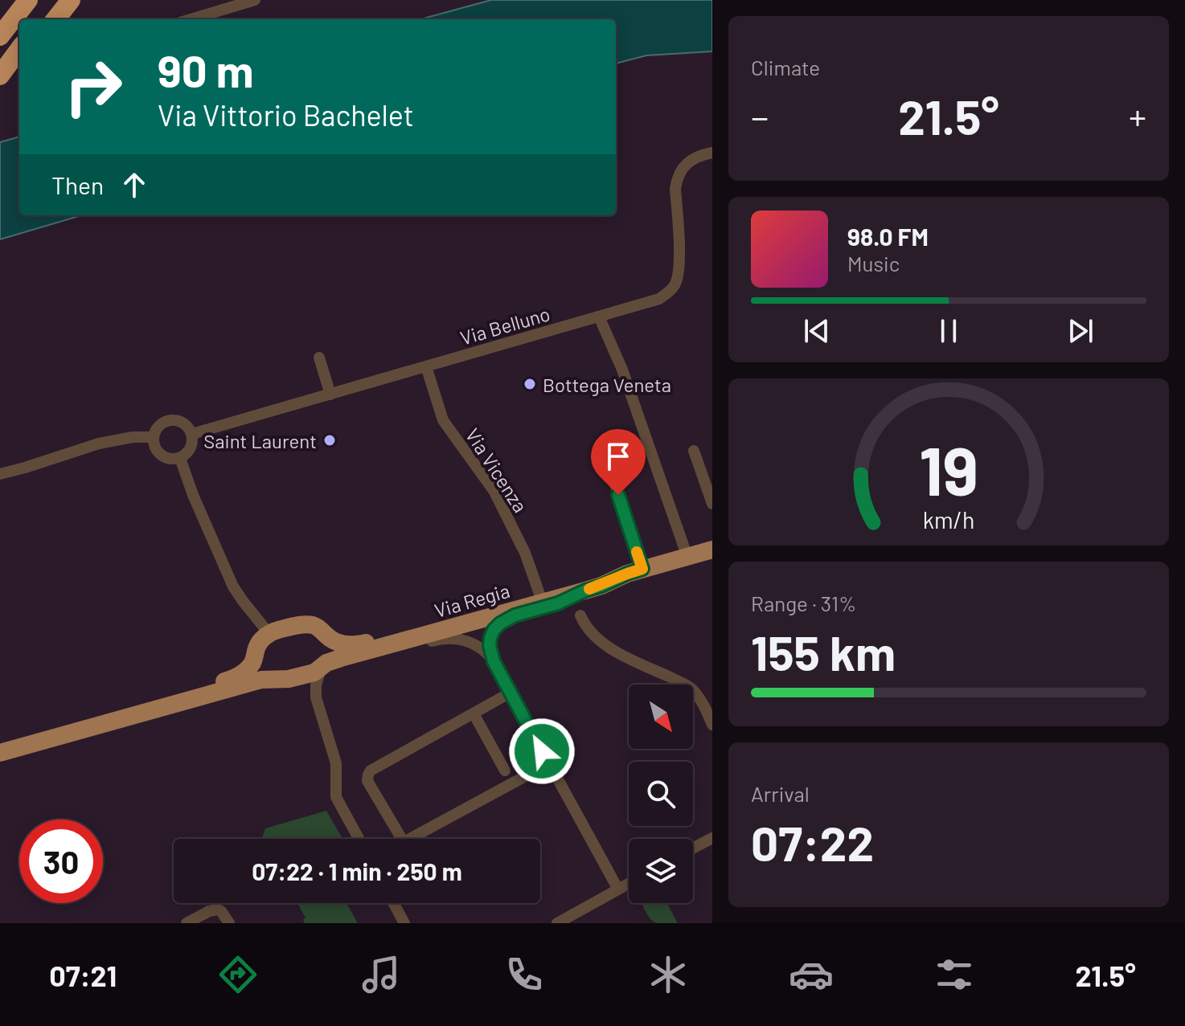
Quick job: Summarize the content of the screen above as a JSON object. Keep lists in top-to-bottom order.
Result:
{
  "streets": {
    "main road": ["Via Regia"],
    "street": ["Via Belluno", "Via Vicenza"]
  },
  "crossings": [
    ["Via Belluno", "Via Vicenza"],
    ["Via Vicenza", "Via Regia"]
  ],
  "places": ["Bottega Veneta", "Saint Laurent"],
  "north": "bottom right",
  "page": {
    "tile": [
      "Climate",
      ["Range · 31%", "155 km"],
      ["Arrival", "07:22"]
    ],
    "turn": ["90 m", "Via Vittorio Bachelet"],
    "heat": ["−", "21.5°", "+"],
    "then": "Then",
    "song": ["98.0 FM", "Music"],
    "limit": "30",
    "trip": "07:22 · 1 min · 250 m",
    "tabs": ["07:21", "21.5°"],
    "gauge": ["19", "km/h"]
  }
}
